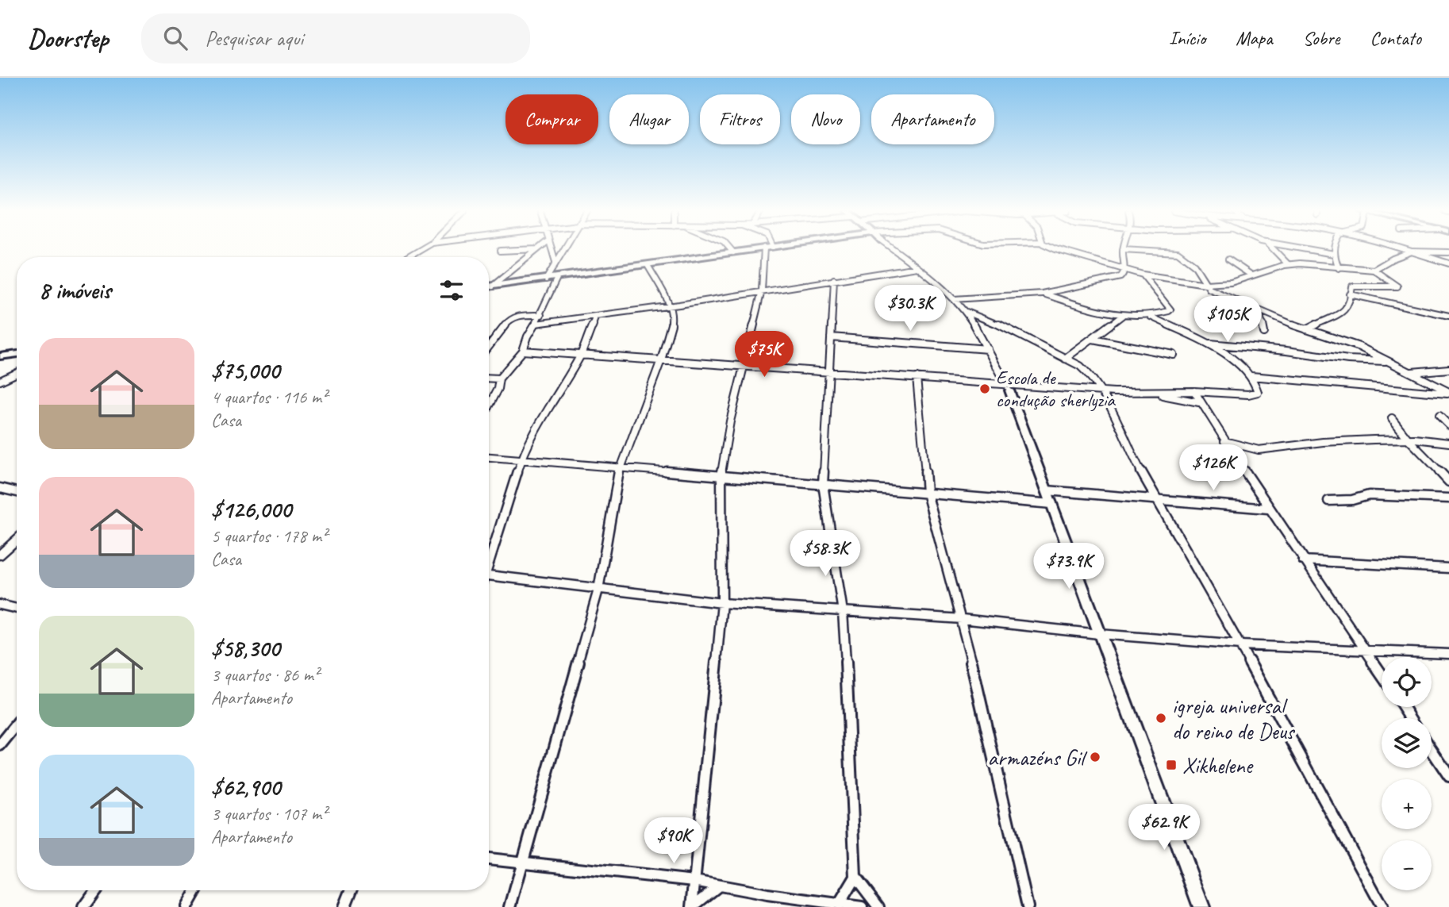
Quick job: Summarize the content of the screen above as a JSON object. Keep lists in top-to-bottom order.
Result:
{
  "places": {
    "other": ["Escola de condução sherlyzia", "igreja universal do reino de Deus", "armazéns Gil"],
    "transit": ["Xikhelene"]
  },
  "page": {
    "header": "Doorstep",
    "search": "Pesquisar aqui",
    "nav": [
      "Início",
      "Mapa",
      "Sobre",
      "Contato"
    ],
    "chip": [
      "Comprar",
      "Alugar",
      "Filtros",
      "Novo",
      "Apartamento"
    ],
    "heading": "8 imóveis",
    "price": [
      "$30.3K",
      "$105K",
      "$75K",
      "$126K",
      "$58.3K",
      "$73.9K",
      "$62.9K",
      "$90K"
    ],
    "list": [
      {
        "name": "$75,000",
        "note": "4 quartos · 116 m² · Casa"
      },
      {
        "name": "$126,000",
        "note": "5 quartos · 178 m² · Casa"
      },
      {
        "name": "$58,300",
        "note": "3 quartos · 86 m² · Apartamento"
      },
      {
        "name": "$62,900",
        "note": "3 quartos · 107 m² · Apartamento"
      }
    ],
    "map_buttons": ["+", "−"]
  }
}
